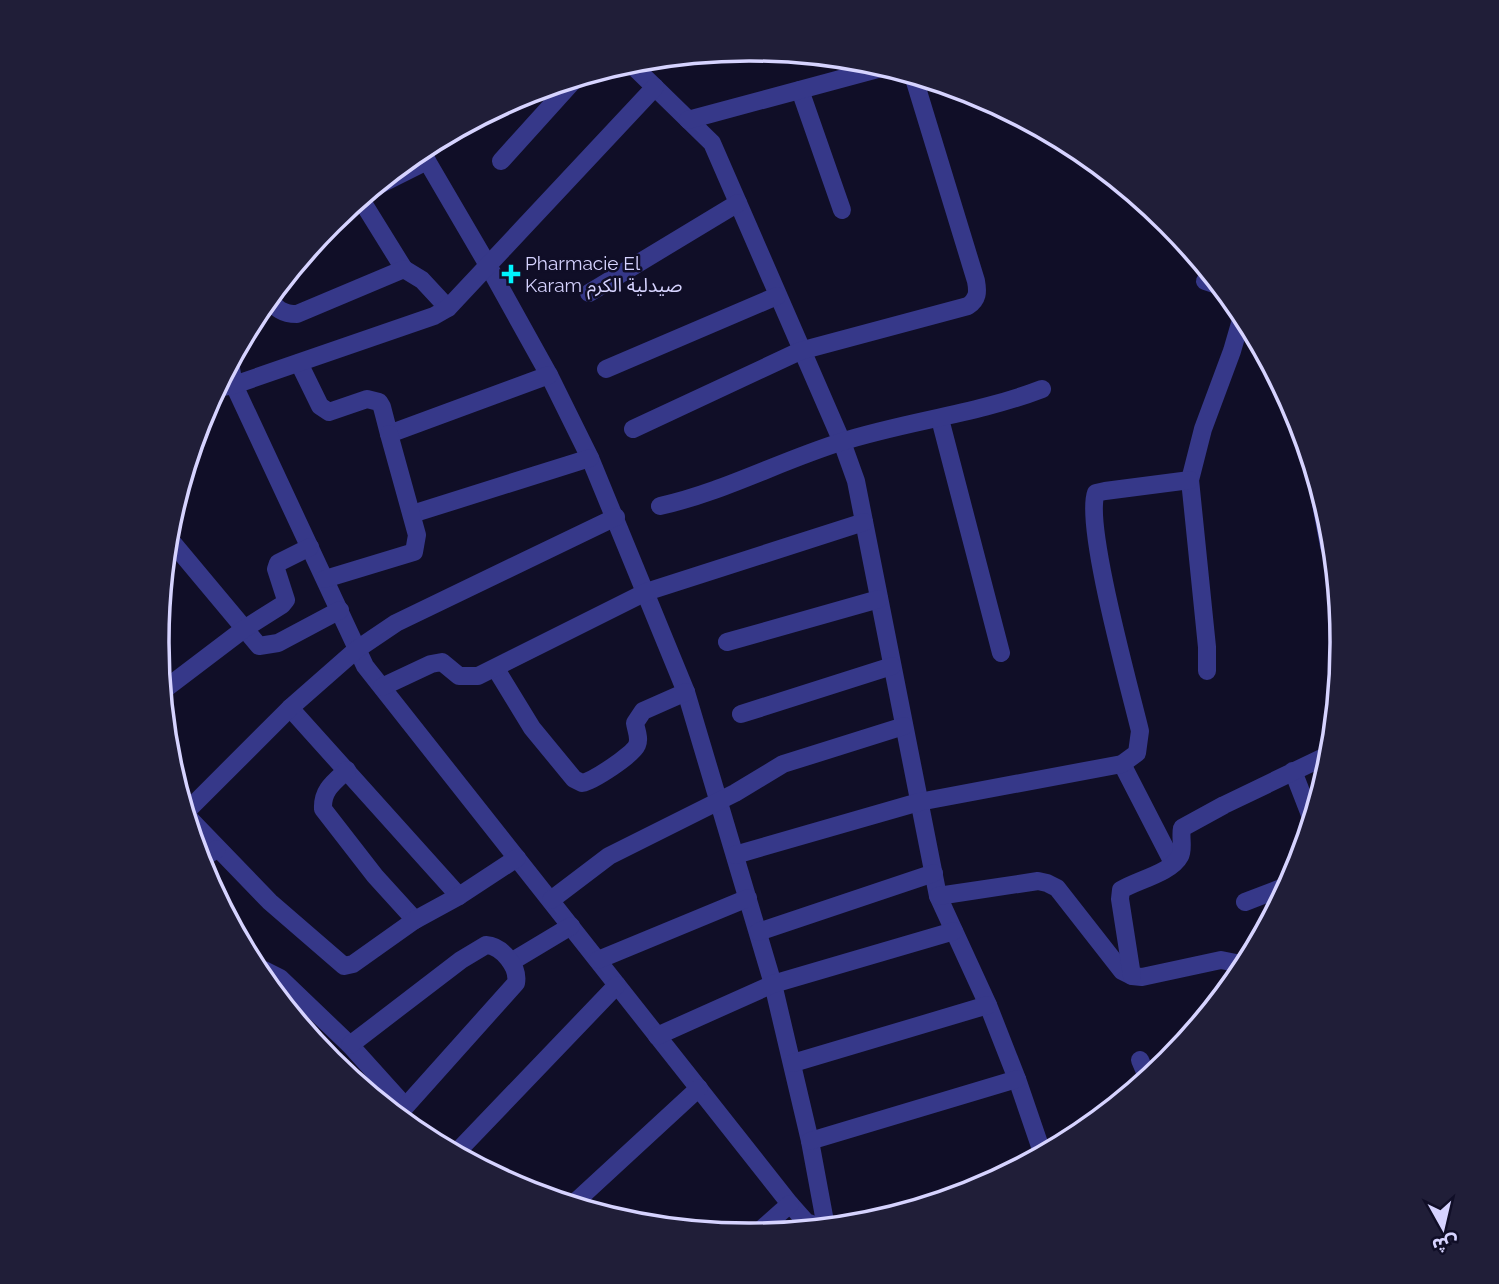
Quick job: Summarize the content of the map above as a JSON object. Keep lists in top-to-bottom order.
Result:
{
  "places": {
    "health": ["Pharmacie El Karam صيدلية الكرم"]
  },
  "north": "bottom"
}
